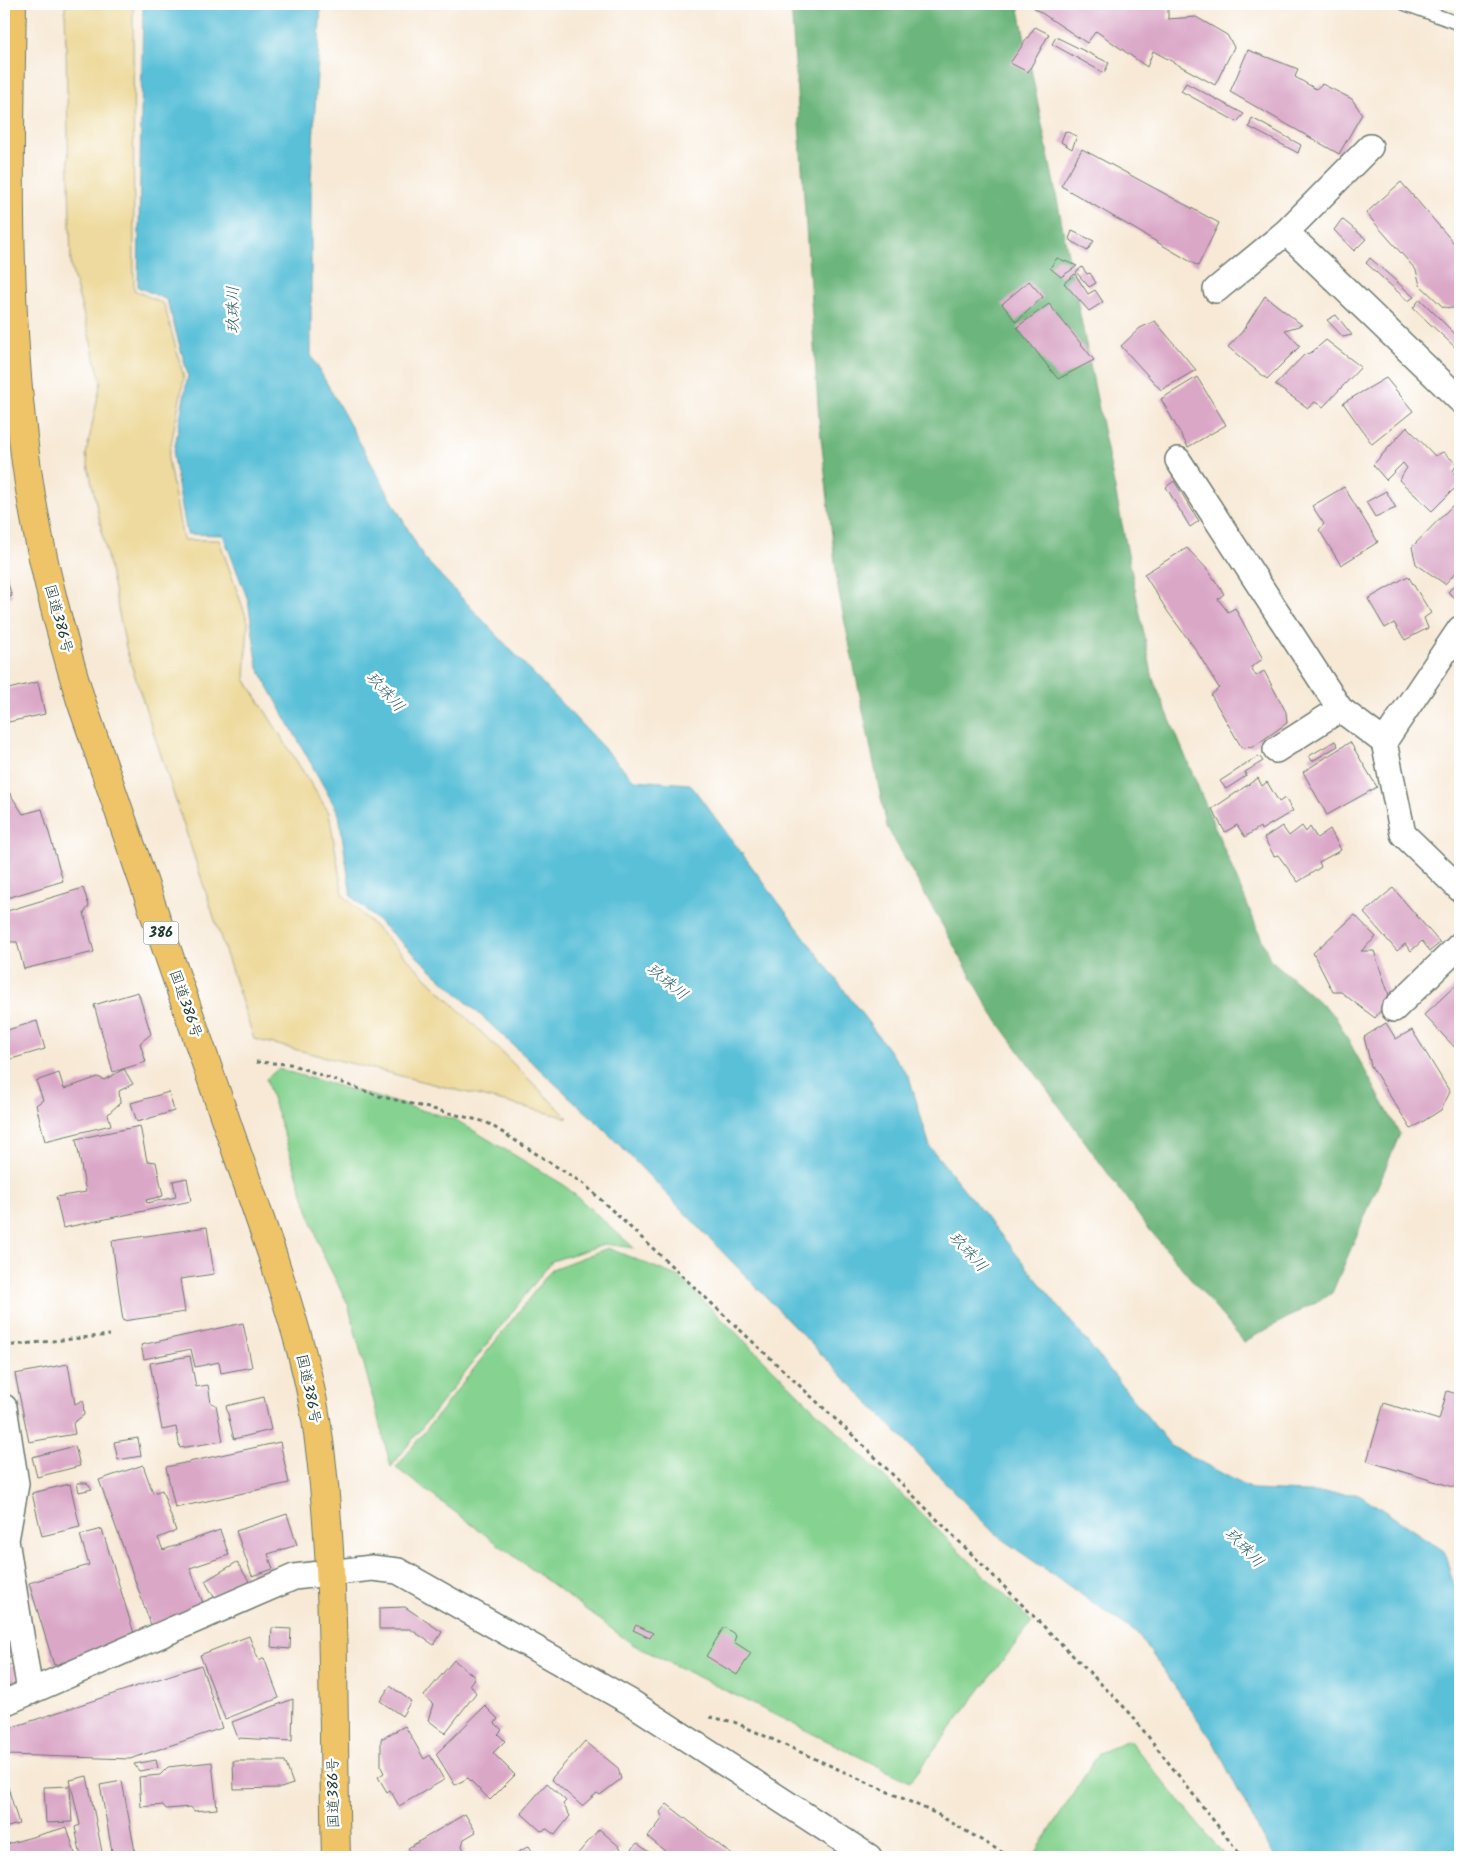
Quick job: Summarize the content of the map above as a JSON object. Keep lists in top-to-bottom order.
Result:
{
  "streets": {
    "highway": ["国道386号", "386"]
  },
  "water": ["玖珠川"]
}
